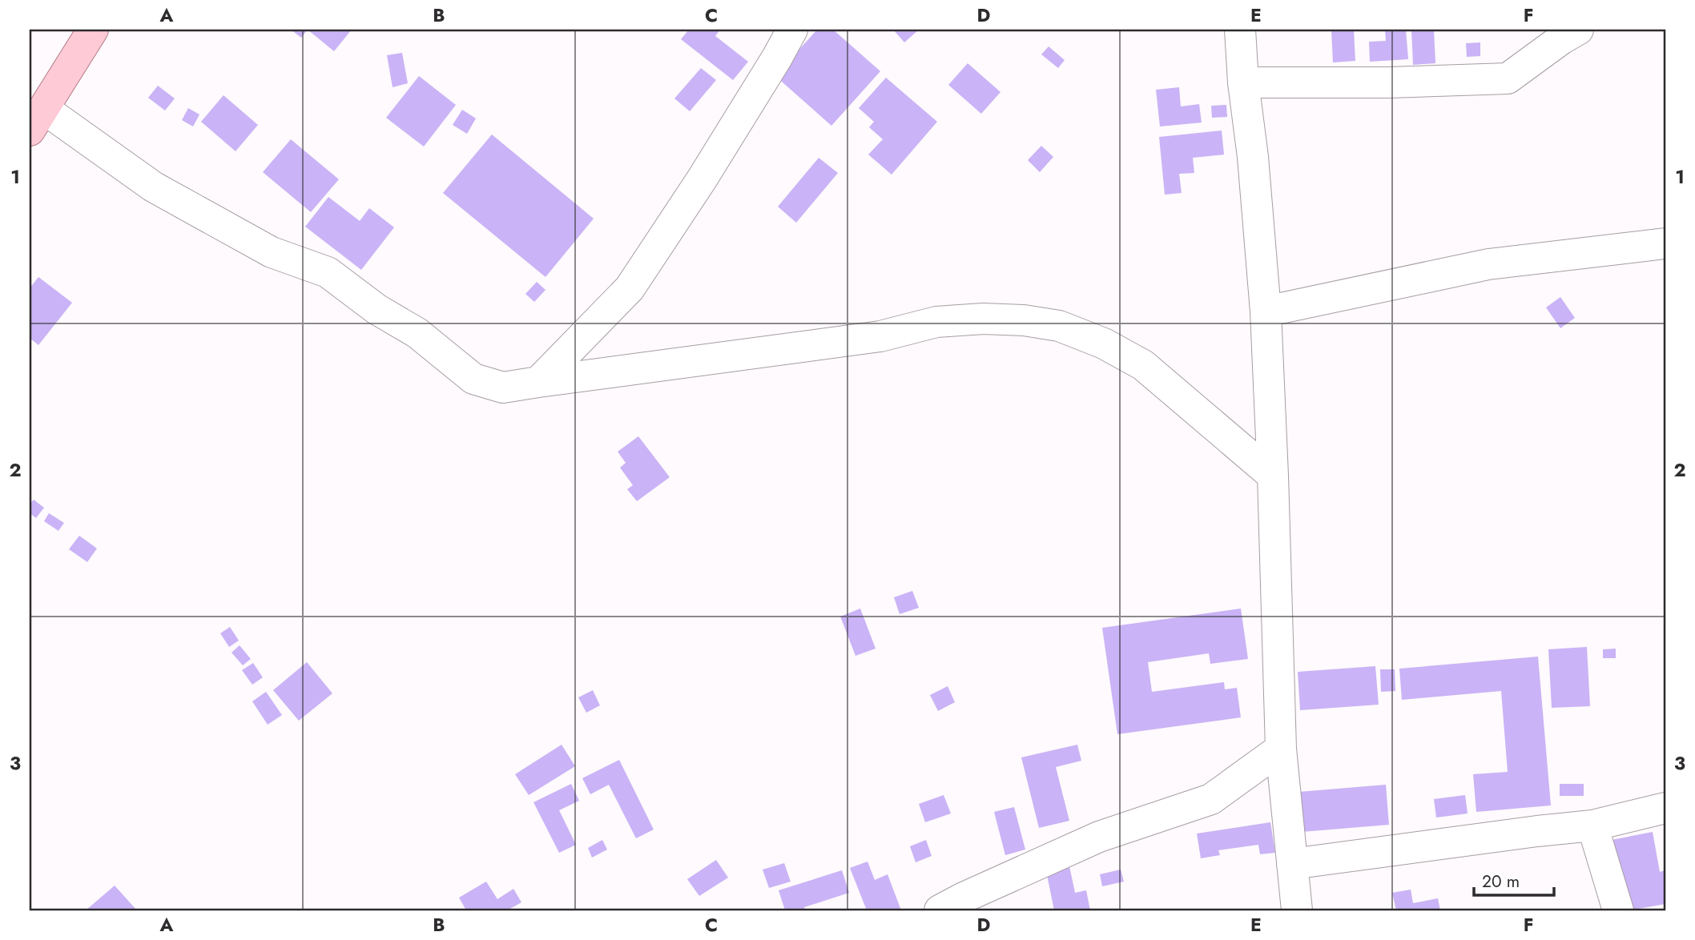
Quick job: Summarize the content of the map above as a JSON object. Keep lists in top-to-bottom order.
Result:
{
  "scale_bar": "20 m",
  "grid": {
    "columns": [
      "A",
      "B",
      "C",
      "D",
      "E",
      "F"
    ],
    "rows": ["1", "2", "3"]
  }
}
